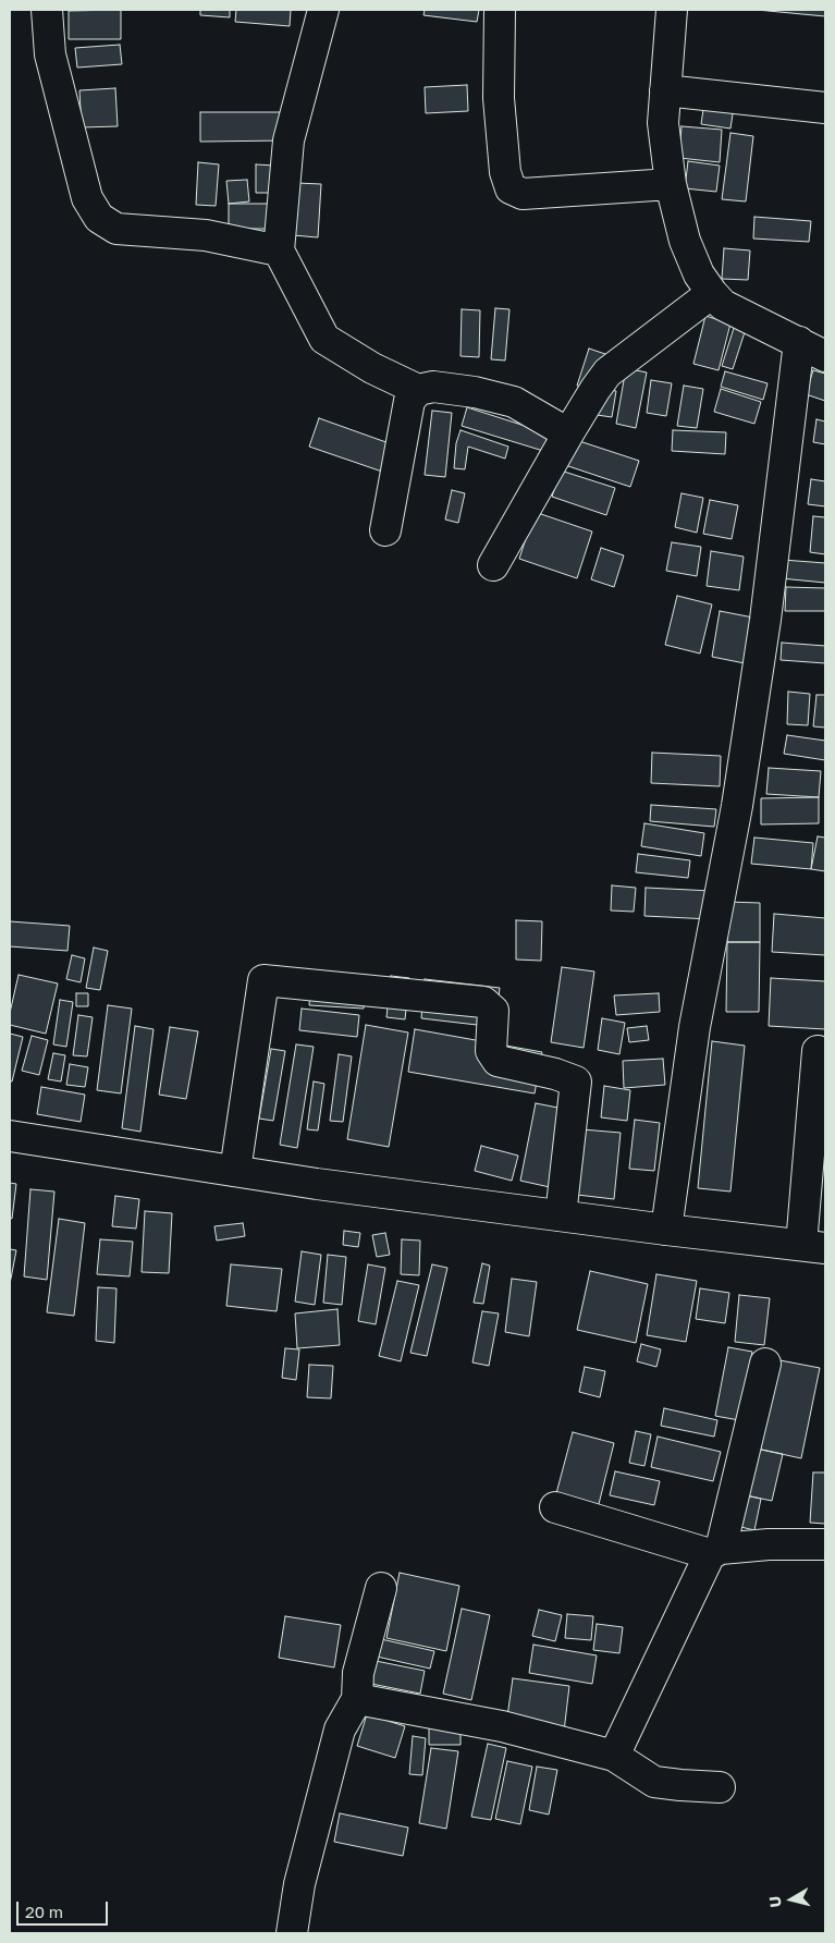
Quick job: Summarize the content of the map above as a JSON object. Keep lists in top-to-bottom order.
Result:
{
  "scale_bar": "20 m",
  "north": "left"
}
